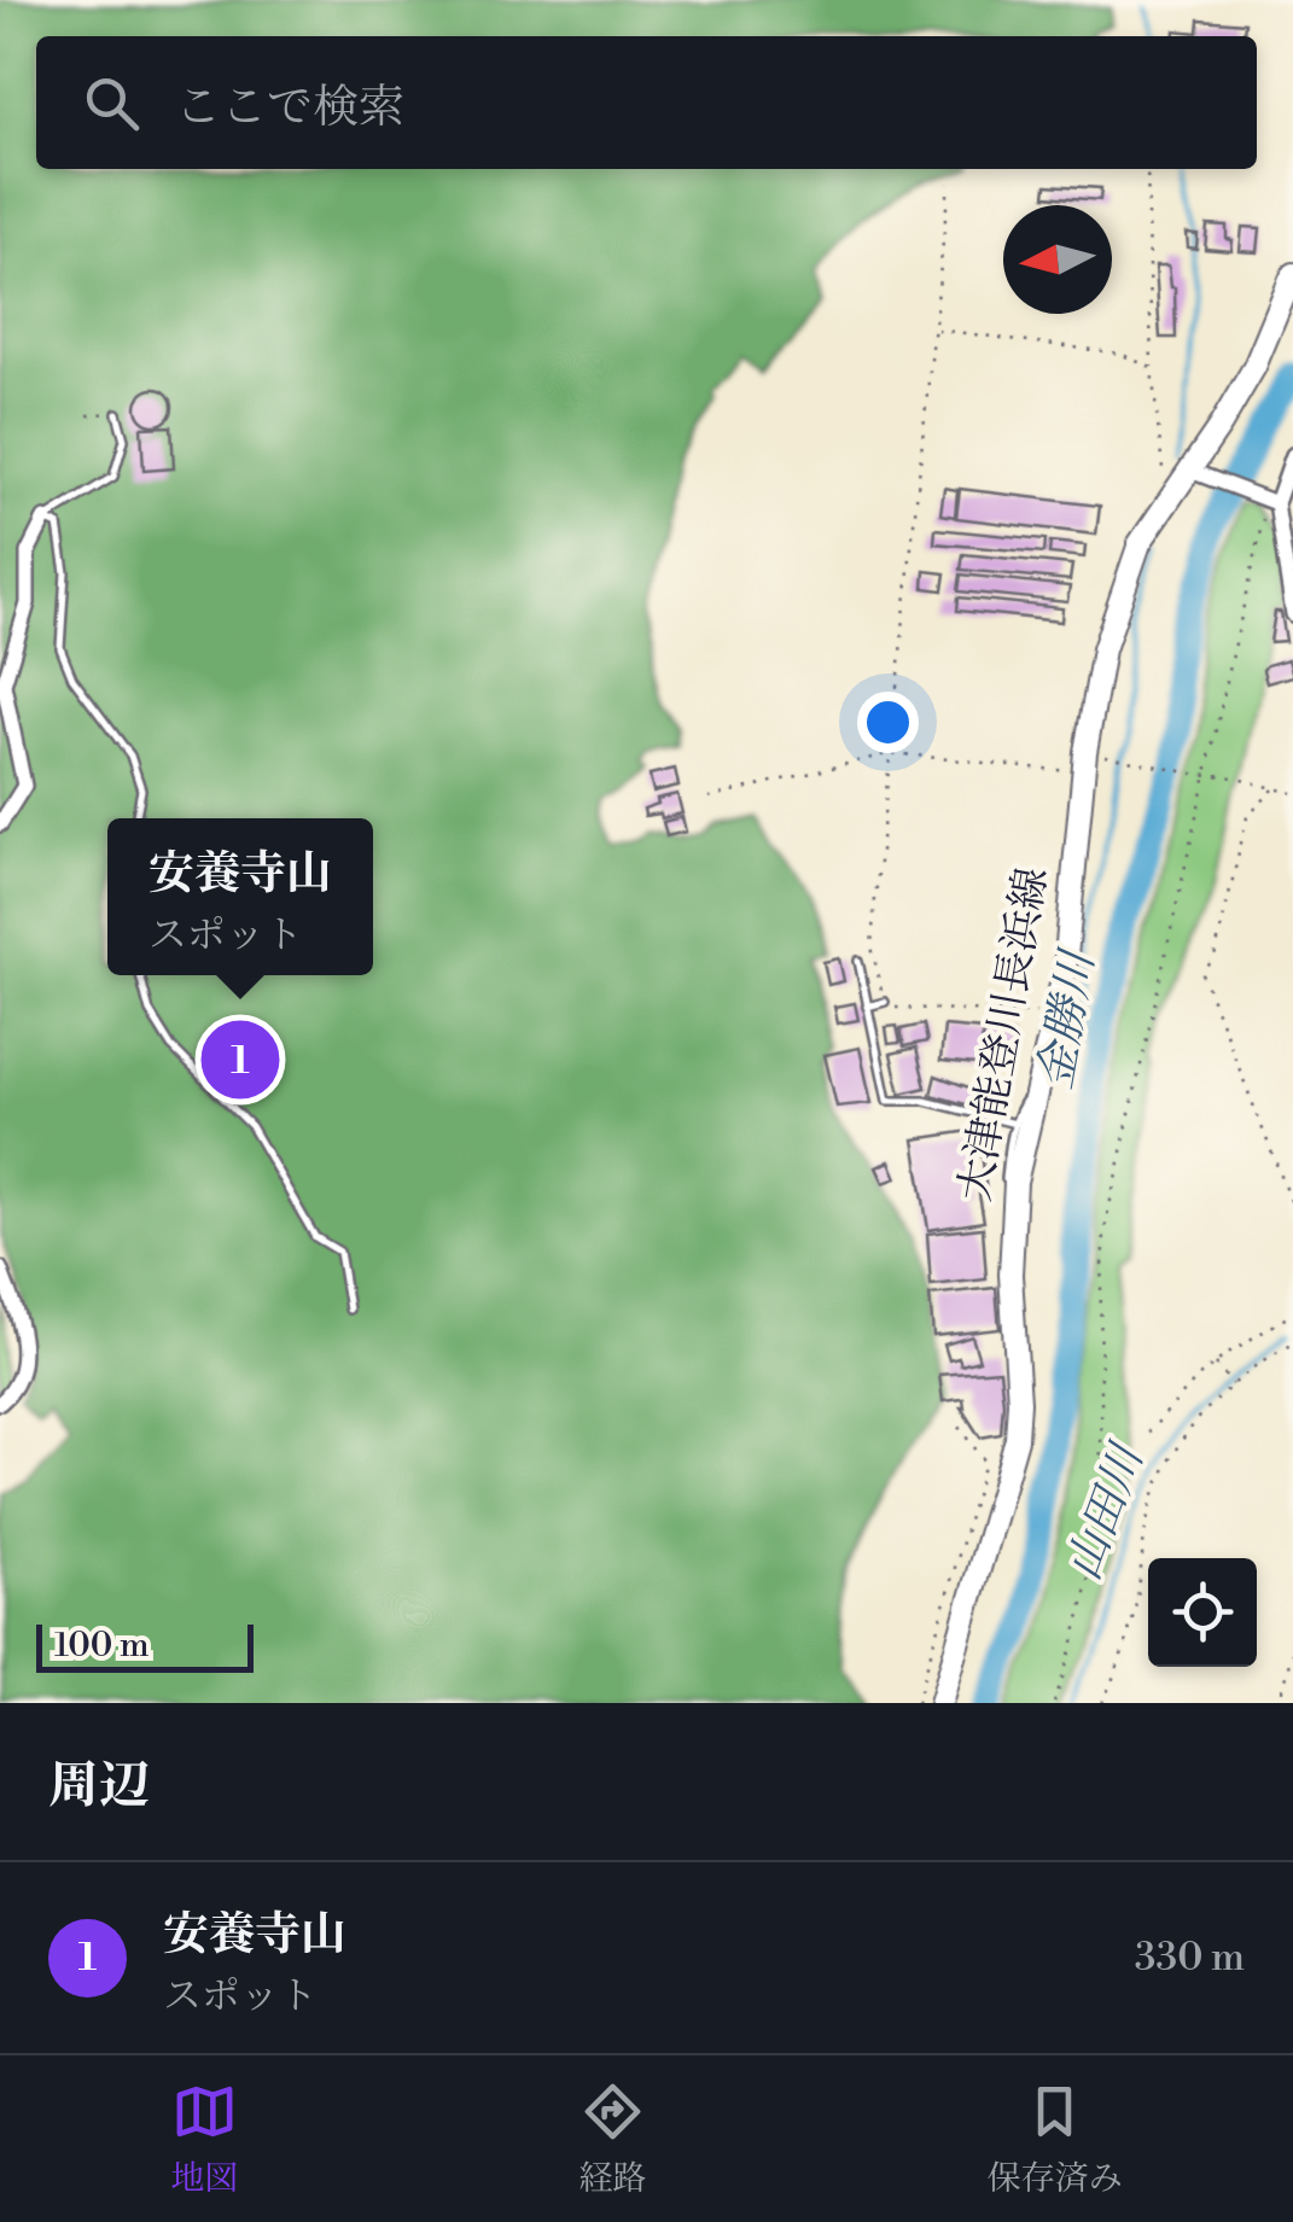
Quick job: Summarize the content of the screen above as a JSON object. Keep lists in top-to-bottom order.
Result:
{
  "streets": {
    "main road": ["大津能登川長浜線"]
  },
  "water": ["金勝川", "山田川"],
  "scale_bar": "100 m",
  "north": "left",
  "page": {
    "search": "ここで検索",
    "popup": ["安養寺山", "スポット"],
    "pins": "1",
    "scale": "100 m",
    "heading": "周辺",
    "list": [
      {
        "mark": "1",
        "name": "安養寺山",
        "note": "スポット",
        "value": "330 m"
      }
    ],
    "nav": ["地図", "経路", "保存済み"]
  }
}
